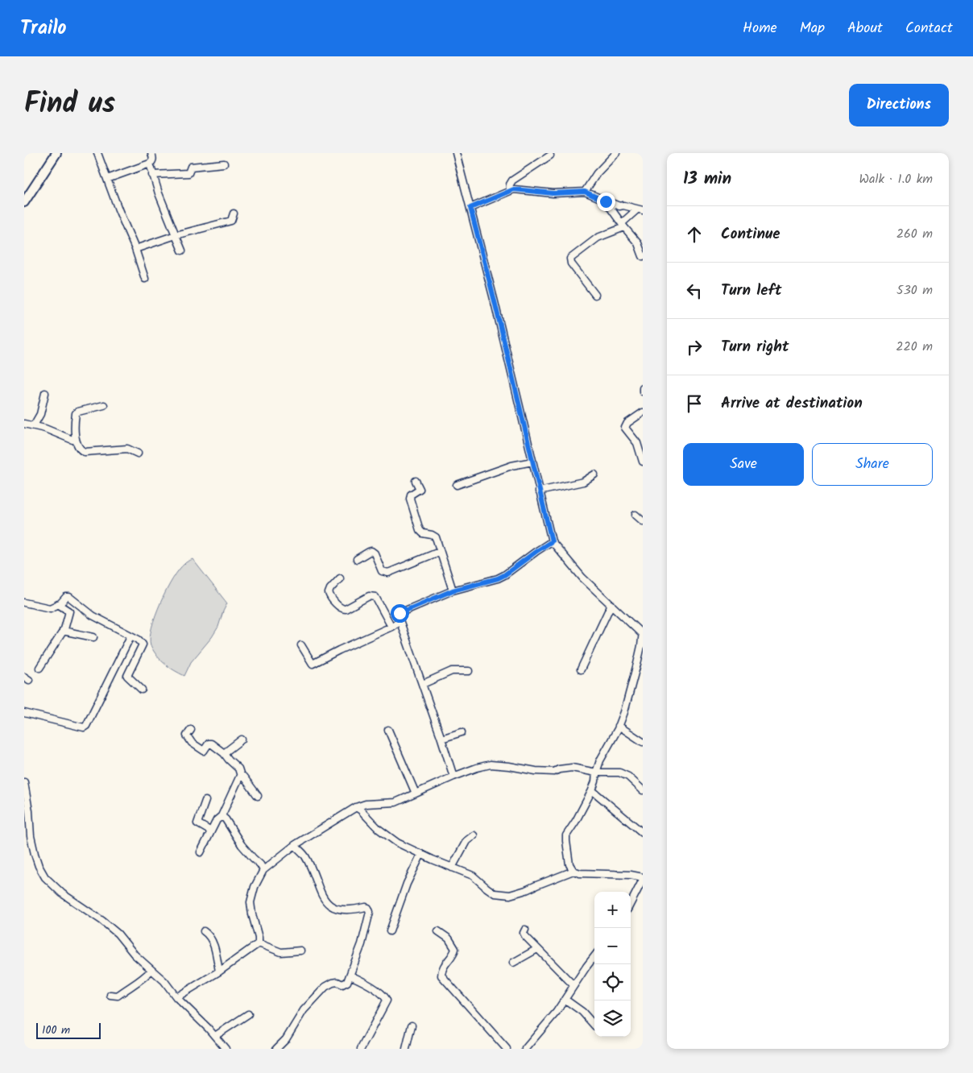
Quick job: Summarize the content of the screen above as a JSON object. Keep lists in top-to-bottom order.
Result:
{
  "scale_bar": "100 m",
  "page": {
    "header": "Trailo",
    "nav": [
      "Home",
      "Map",
      "About",
      "Contact"
    ],
    "title": "Find us",
    "buttons": [
      "Directions",
      ["Save", "Share"]
    ],
    "heading": ["13 min", "Walk · 1.0 km"],
    "list": [
      ["Continue", "260 m"],
      ["Turn left", "530 m"],
      ["Turn right", "220 m"],
      "Arrive at destination"
    ],
    "map_buttons": ["+", "−"],
    "scale": "100 m"
  }
}
